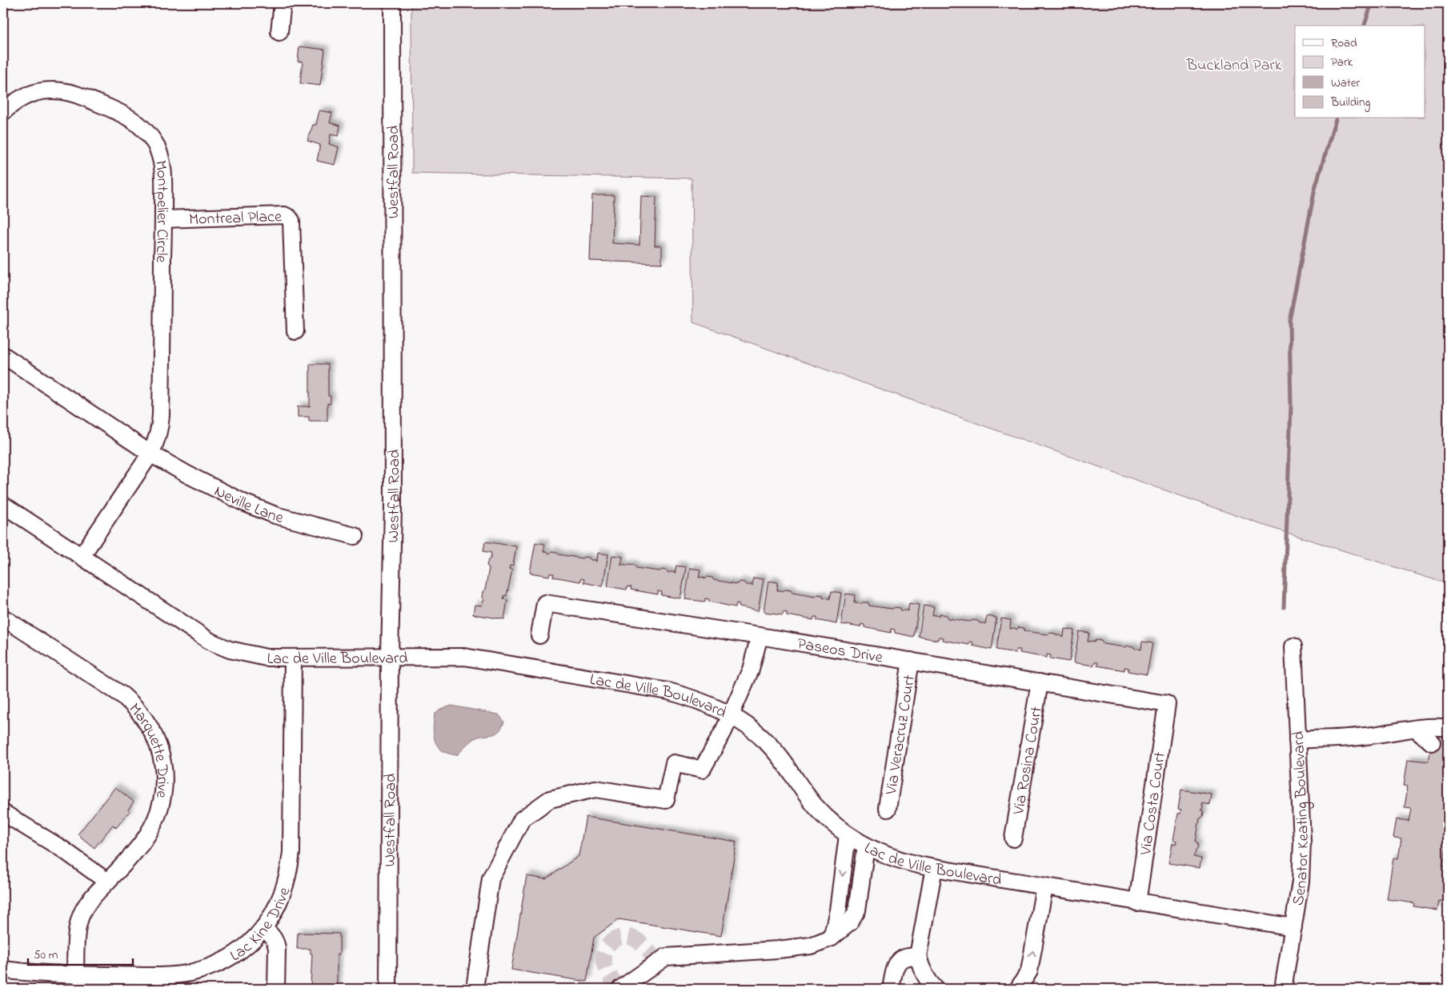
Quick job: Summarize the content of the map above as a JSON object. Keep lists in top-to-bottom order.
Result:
{
  "streets": {
    "street": [
      "Westfall Road",
      "Montpelier Circle",
      "Montreal Place",
      "Neville Lane",
      "Paseos Drive",
      "Lac de Ville Boulevard",
      "Via Veracruz Court",
      "Marquette Drive",
      "Via Rosina Court",
      "Via Costa Court",
      "Senator Keating Boulevard",
      "Lac Kine Drive"
    ]
  },
  "crossings": [
    ["Westfall Road", "Lac de Ville Boulevard"],
    ["Montpelier Circle", "Montreal Place"],
    ["Montpelier Circle", "Neville Lane"],
    ["Montpelier Circle", "Lac de Ville Boulevard"],
    ["Paseos Drive", "Via Veracruz Court"],
    ["Paseos Drive", "Via Rosina Court"],
    ["Paseos Drive", "Via Costa Court"],
    ["Lac de Ville Boulevard", "Via Costa Court"],
    ["Lac de Ville Boulevard", "Senator Keating Boulevard"],
    ["Lac de Ville Boulevard", "Lac Kine Drive"],
    ["Marquette Drive", "Lac Kine Drive"]
  ],
  "parks": ["Buckland Park"],
  "legend": [
    "Road",
    "Park",
    "Water",
    "Building"
  ],
  "scale_bar": "50 m"
}
